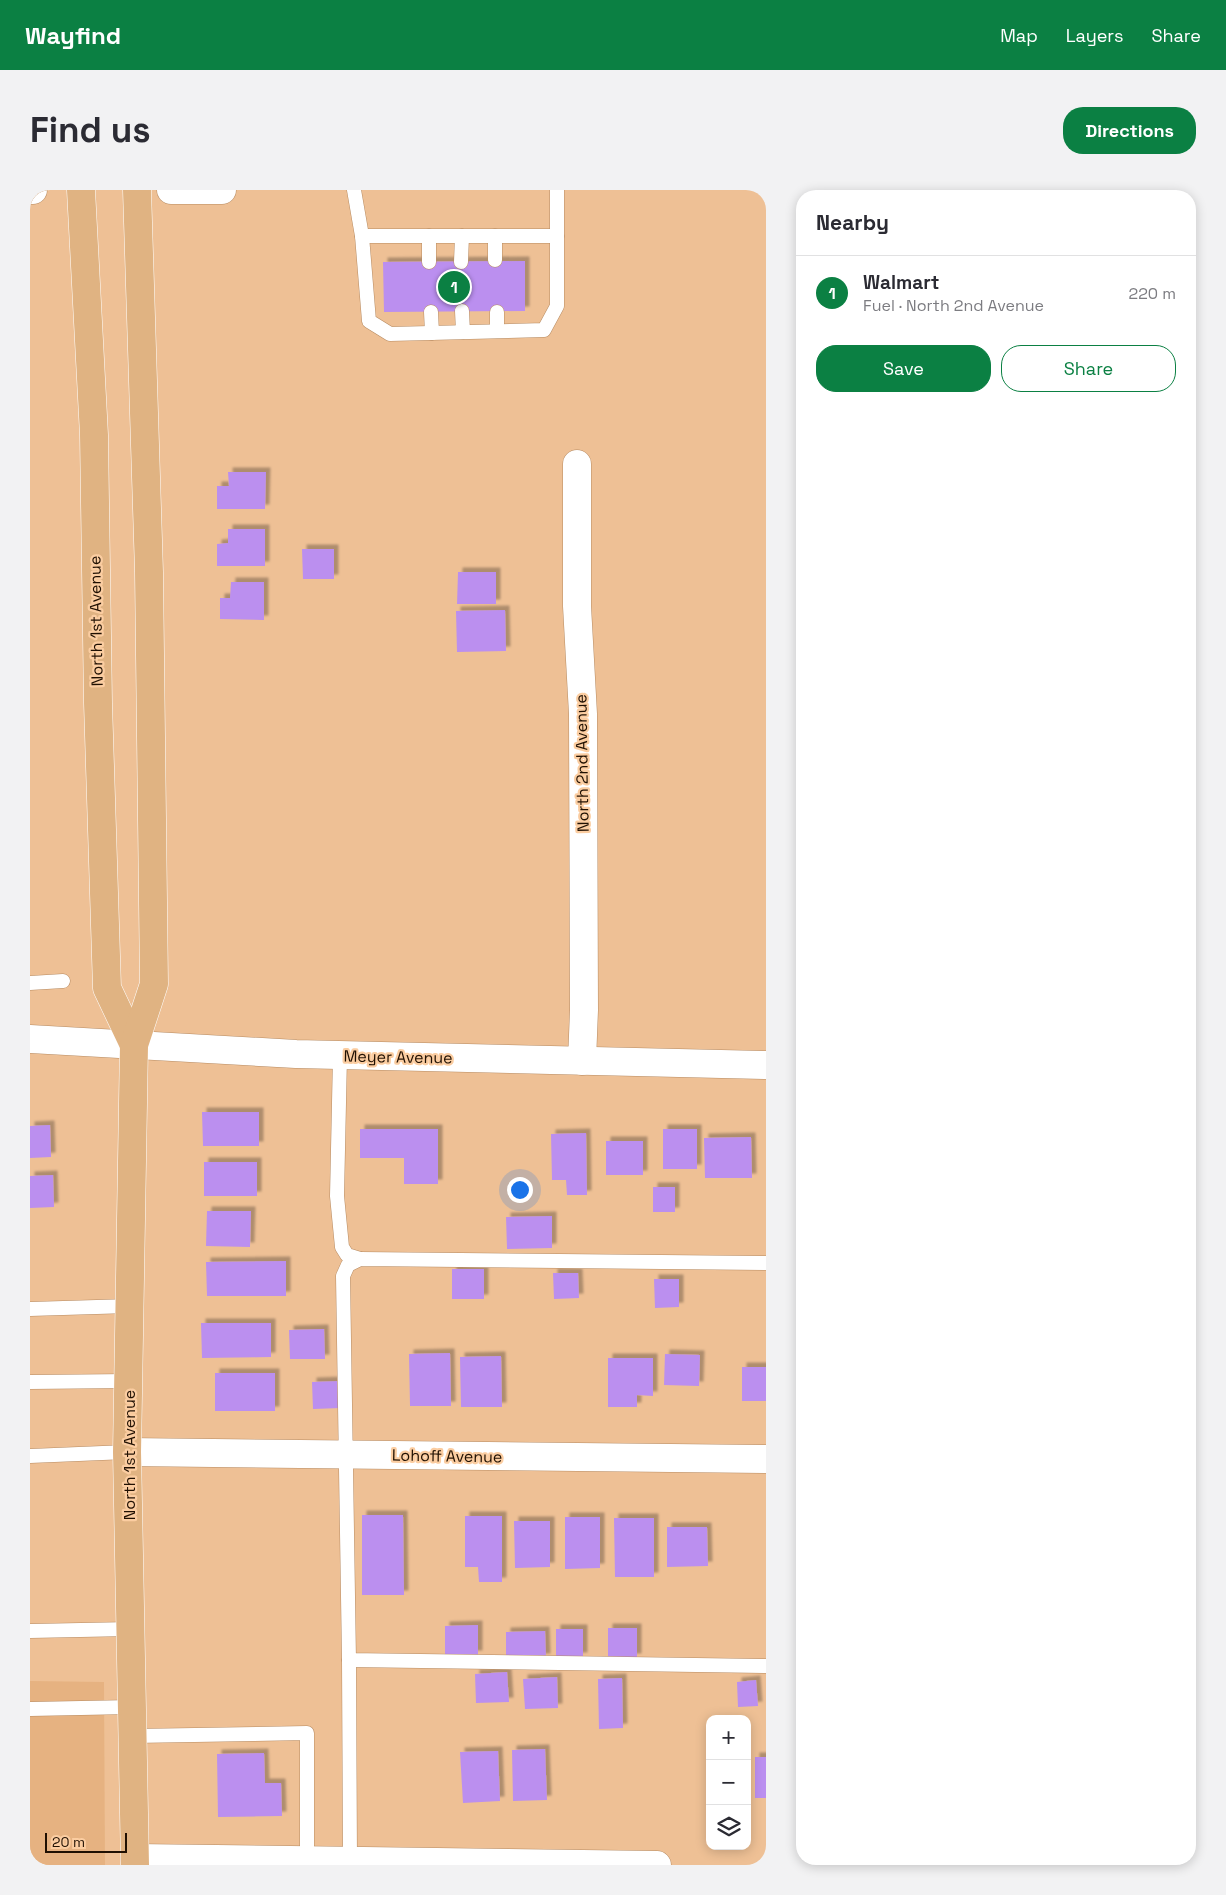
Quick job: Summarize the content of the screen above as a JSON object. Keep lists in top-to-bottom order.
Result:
{
  "streets": {
    "main road": ["North 1st Avenue"],
    "street": ["North 2nd Avenue", "Meyer Avenue", "Lohoff Avenue"]
  },
  "crossings": [
    ["North 1st Avenue", "Meyer Avenue"],
    ["North 1st Avenue", "Lohoff Avenue"],
    ["North 2nd Avenue", "Meyer Avenue"]
  ],
  "scale_bar": "20 m",
  "page": {
    "header": "Wayfind",
    "nav": ["Map", "Layers", "Share"],
    "buttons": [
      "Directions",
      ["Save", "Share"]
    ],
    "title": "Find us",
    "heading": "Nearby",
    "list": [
      {
        "mark": "1",
        "name": "Walmart",
        "note": "Fuel · North 2nd Avenue",
        "value": "220 m"
      }
    ],
    "pins": "1",
    "map_buttons": ["+", "−"],
    "scale": "20 m"
  }
}
